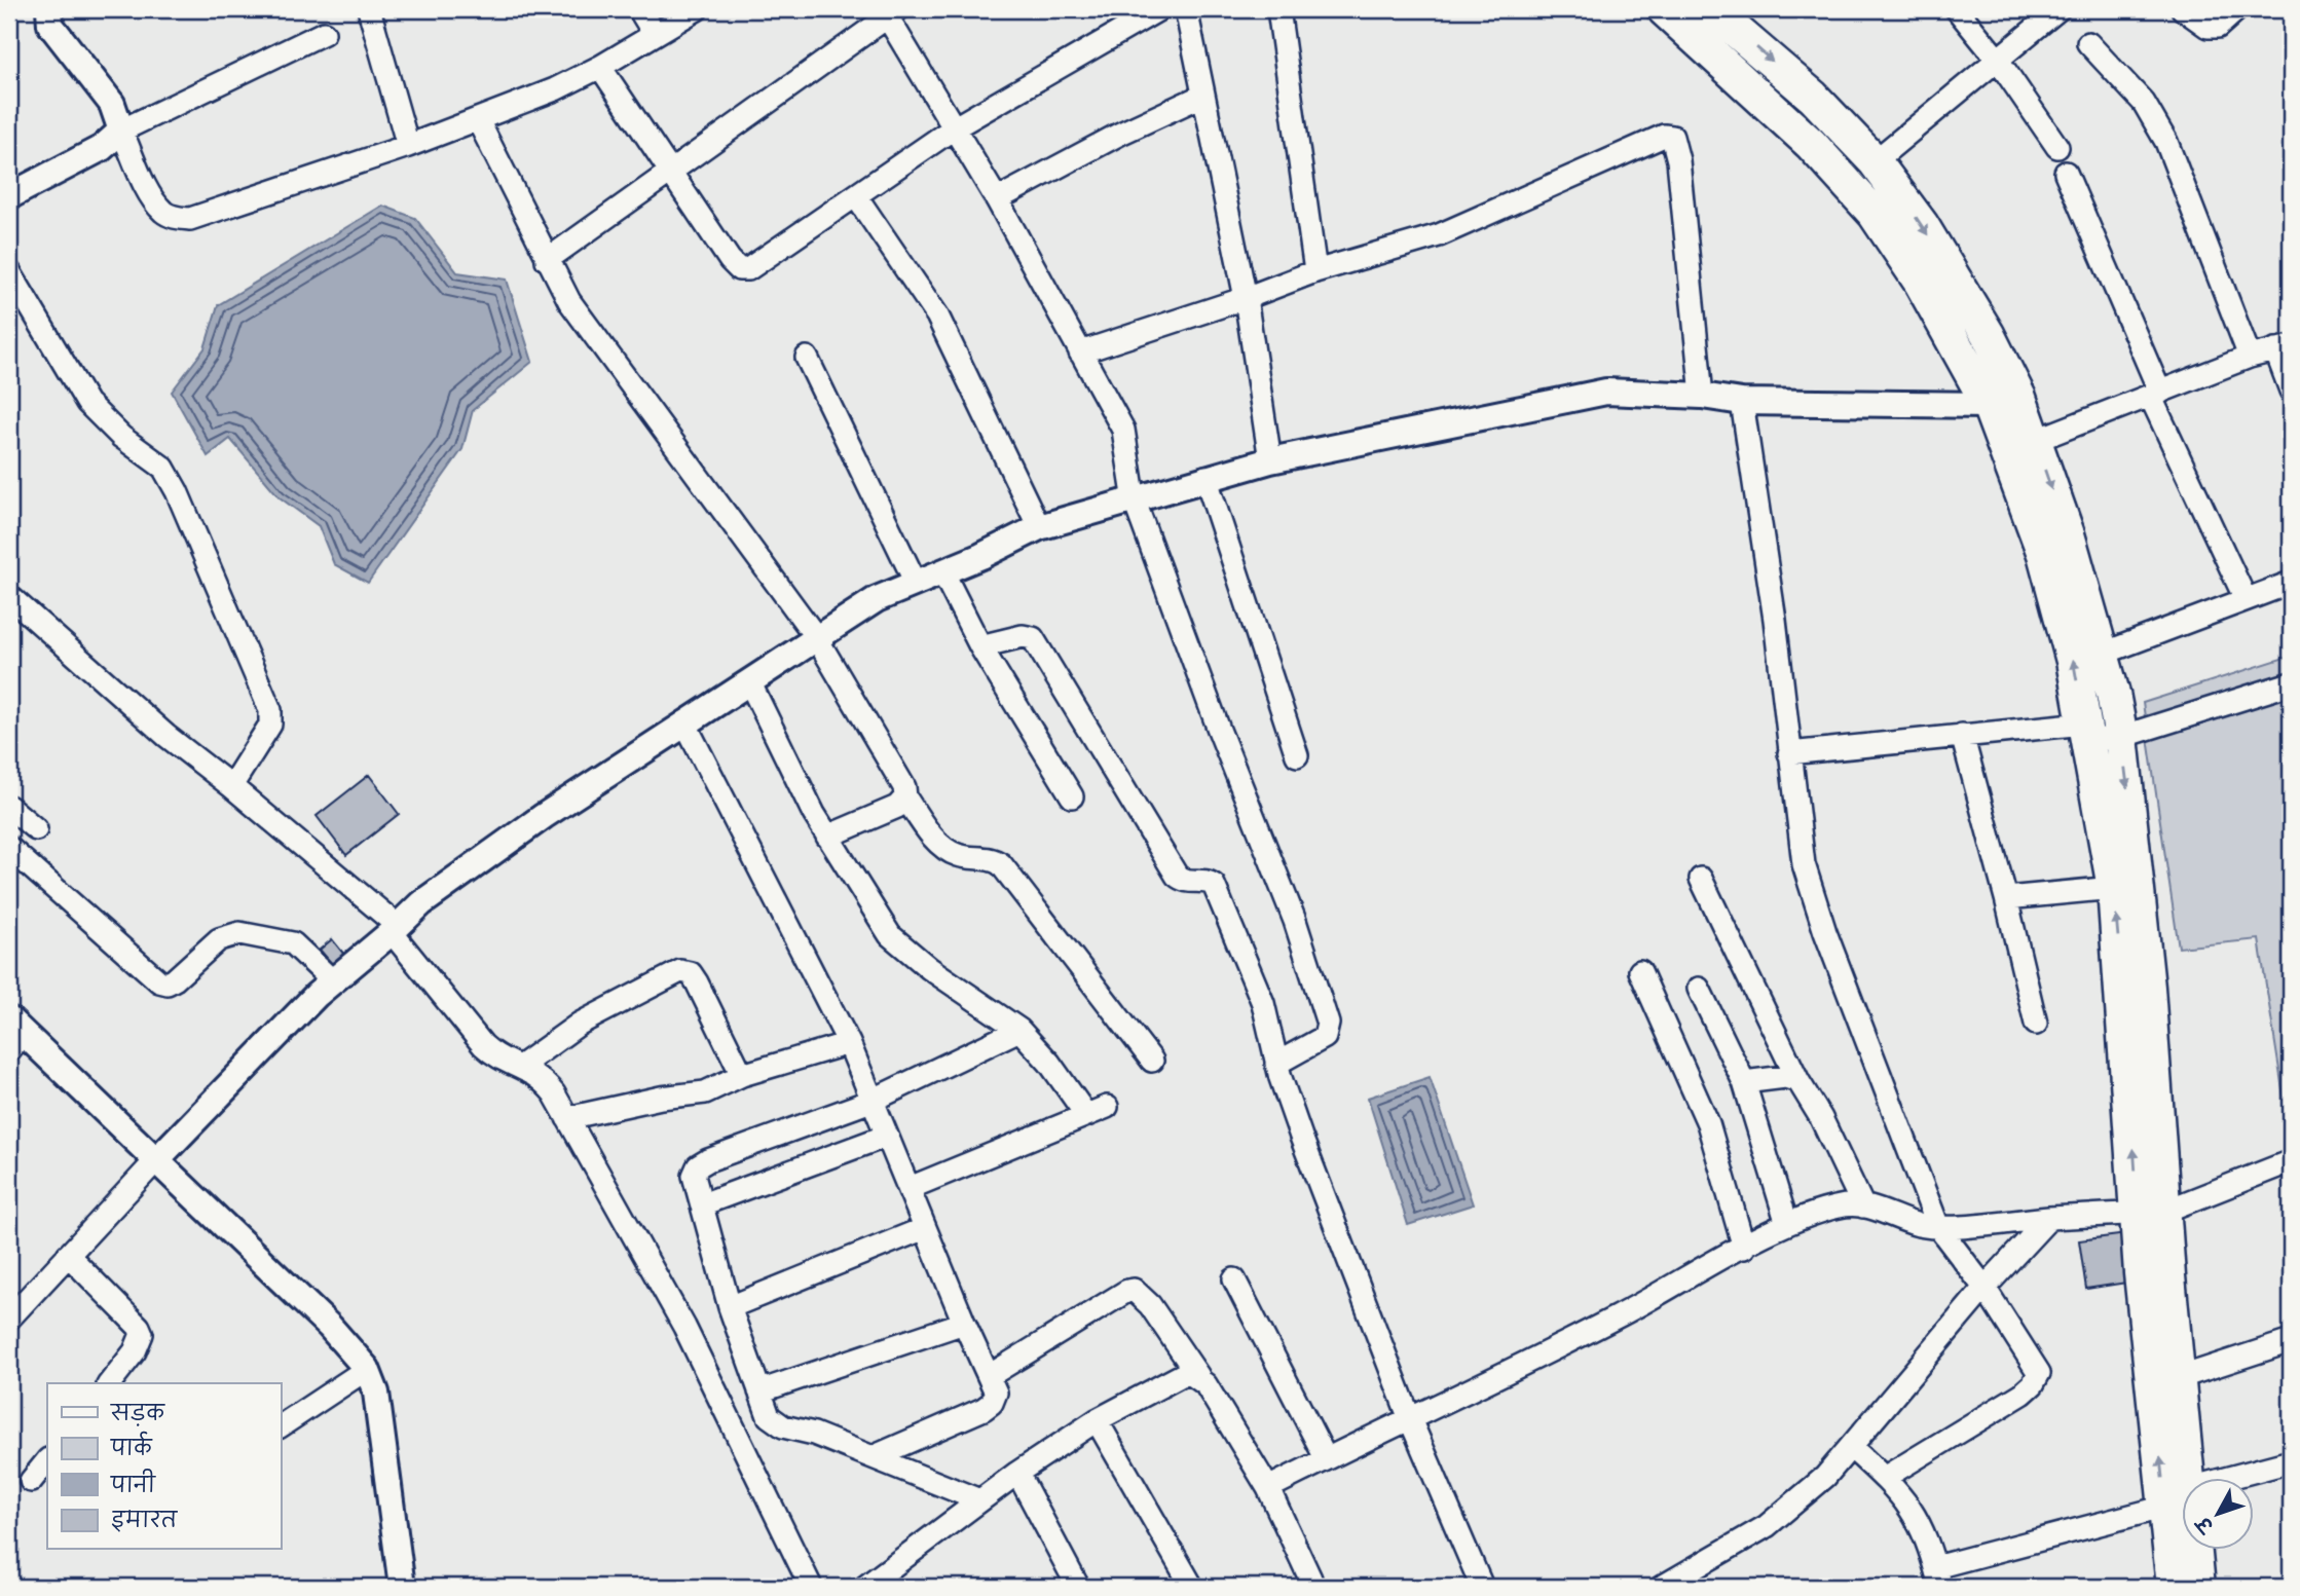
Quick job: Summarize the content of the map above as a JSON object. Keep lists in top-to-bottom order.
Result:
{
  "legend": [
    "सड़क",
    "पार्क",
    "पानी",
    "इमारत"
  ],
  "north": "bottom left"
}
